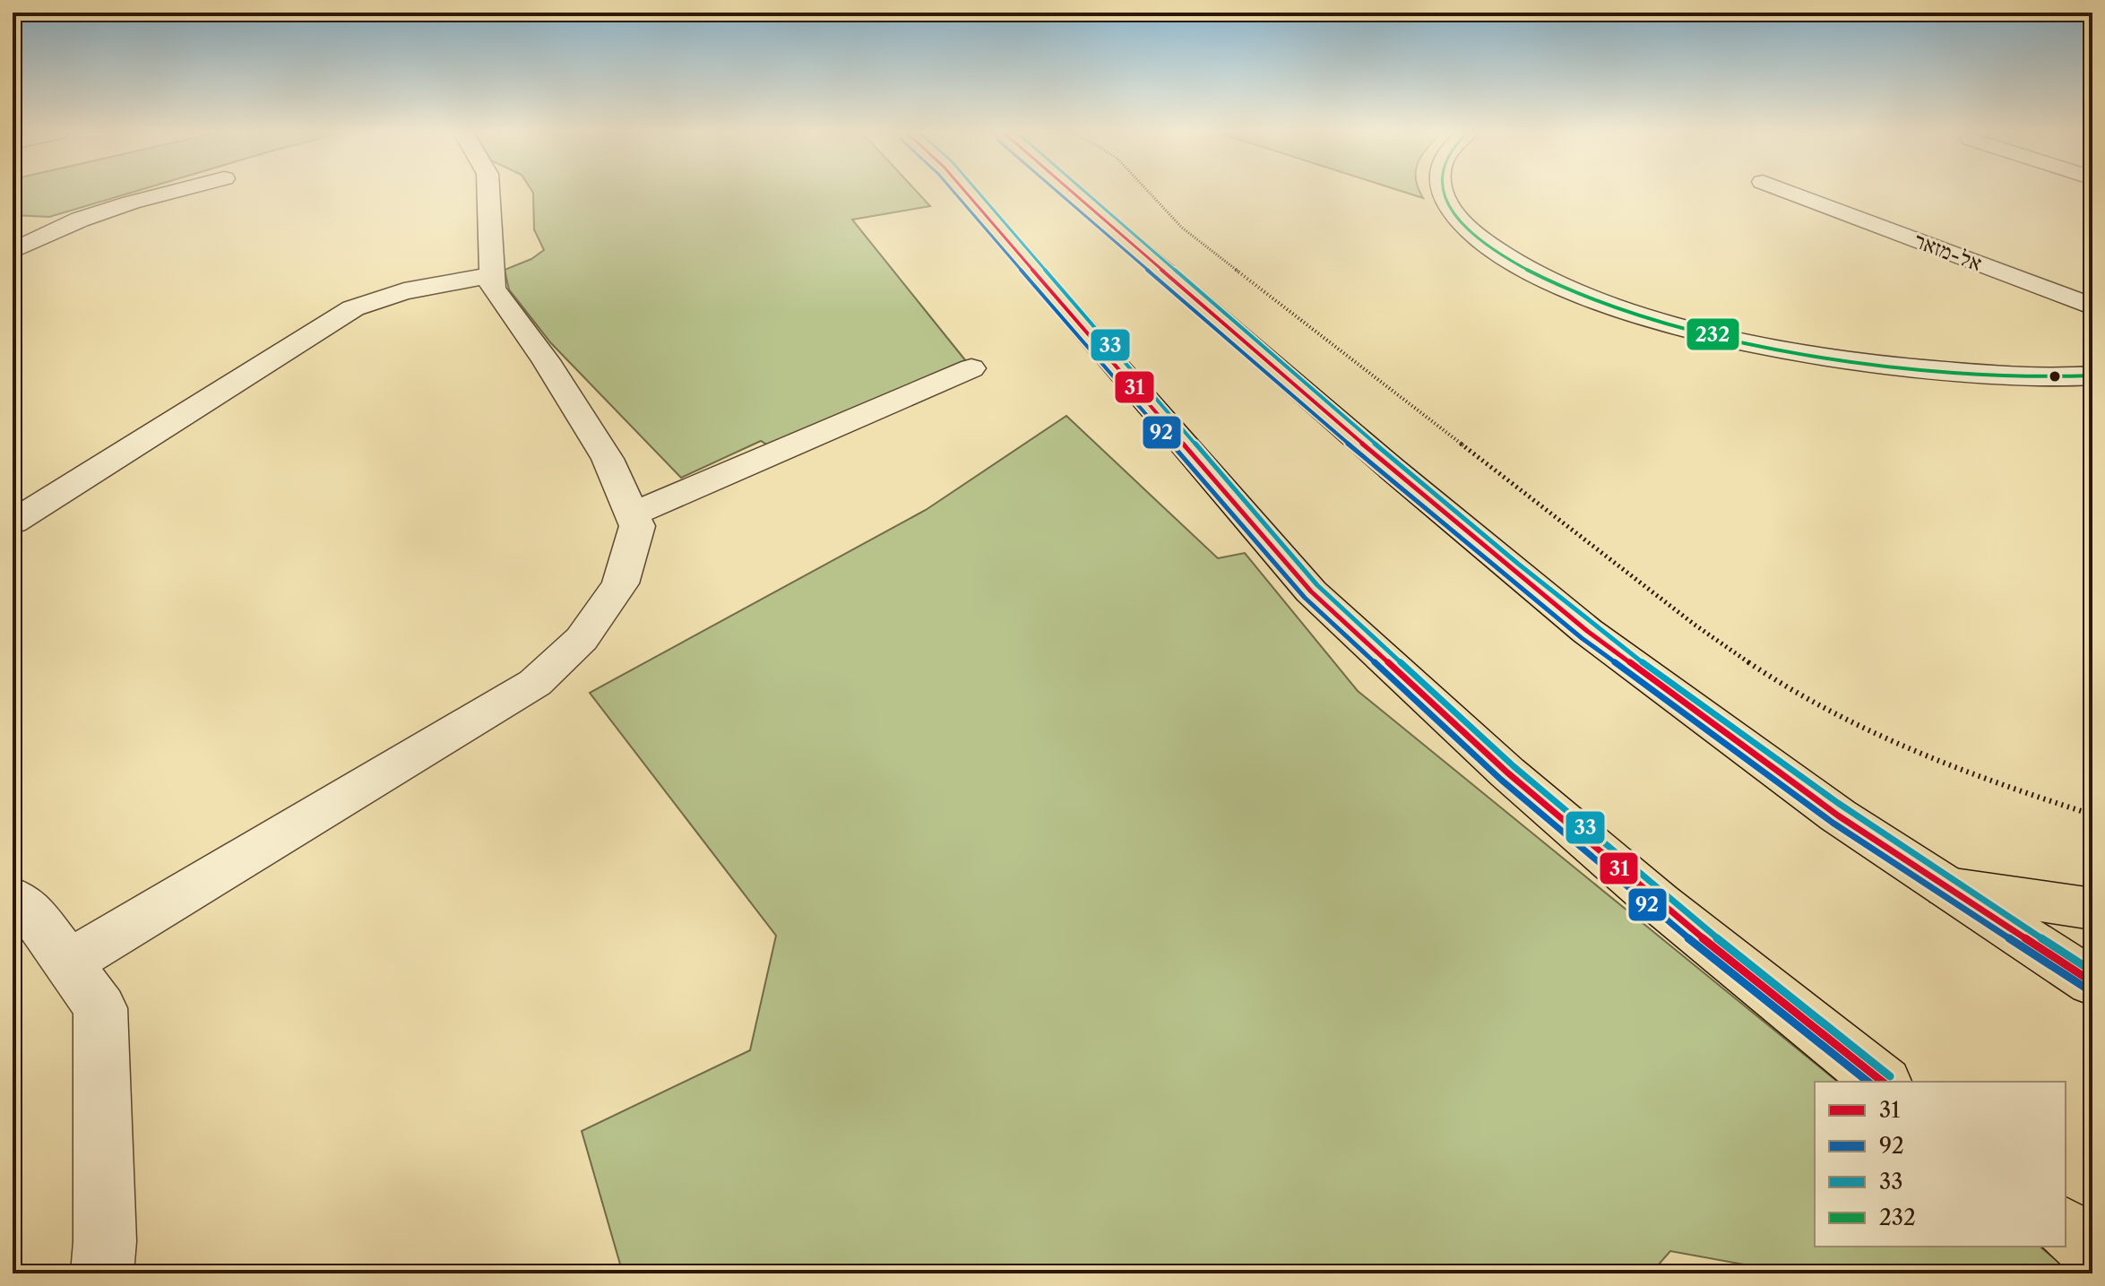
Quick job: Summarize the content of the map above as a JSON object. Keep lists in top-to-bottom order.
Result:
{
  "streets": {
    "street": ["אל-מזאר"]
  },
  "lines": [
    "transit line 31",
    "transit line 92",
    "transit line 33",
    "transit line 232"
  ],
  "legend": [
    "31",
    "92",
    "33",
    "232"
  ]
}
